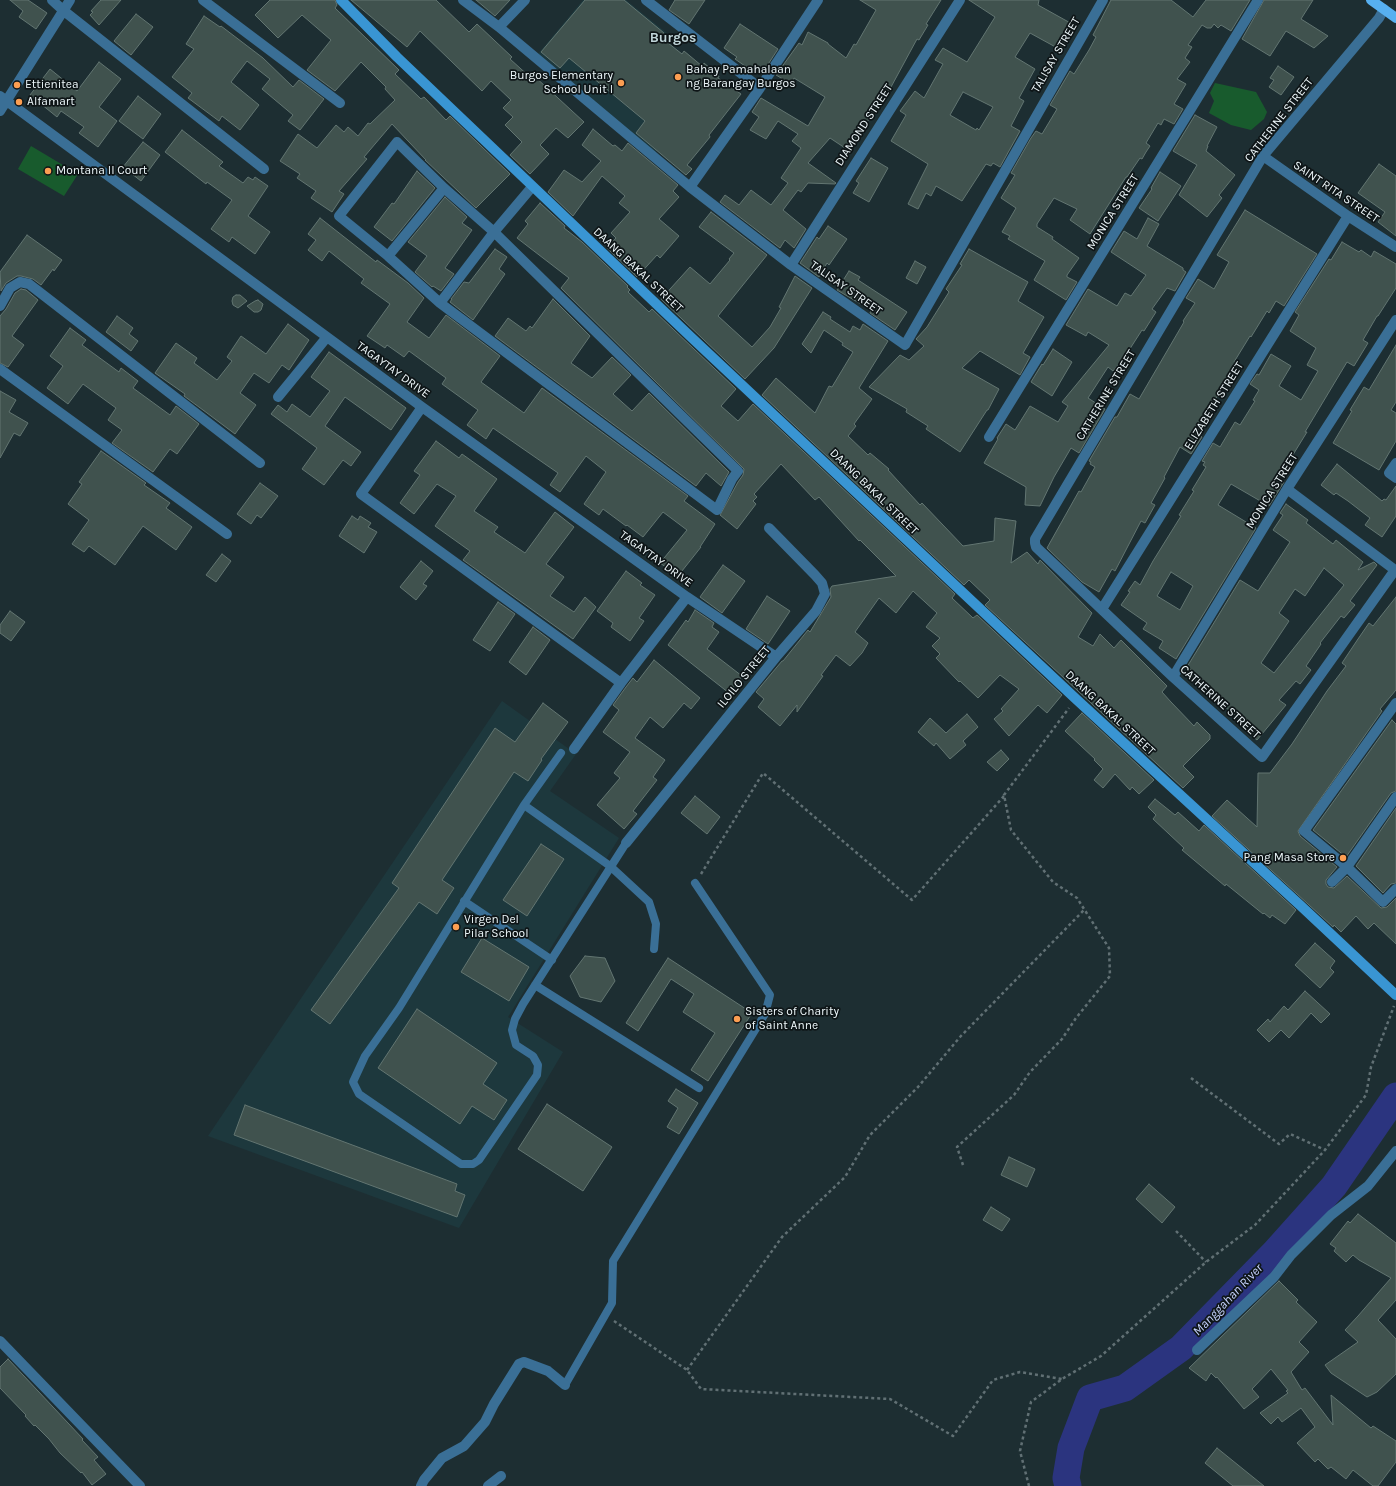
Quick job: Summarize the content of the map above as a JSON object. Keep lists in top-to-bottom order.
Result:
{
  "streets": {
    "street": [
      "TALISAY STREET",
      "CATHERINE STREET",
      "DIAMOND STREET",
      "SAINT RITA STREET",
      "MONICA STREET",
      "DAANG BAKAL STREET",
      "TAGAYTAY DRIVE",
      "ELIZABETH STREET",
      "ILOILO STREET"
    ]
  },
  "crossings": [
    ["TALISAY STREET", "DIAMOND STREET"],
    ["CATHERINE STREET", "SAINT RITA STREET"],
    ["CATHERINE STREET", "MONICA STREET"],
    ["CATHERINE STREET", "ELIZABETH STREET"],
    ["SAINT RITA STREET", "ELIZABETH STREET"],
    ["TAGAYTAY DRIVE", "ILOILO STREET"]
  ],
  "districts": ["Burgos"],
  "water": ["Manggahan River"],
  "places": [
    "Bahay Pamahalaan ng Barangay Burgos",
    "Burgos Elementary School Unit I",
    "Ettienitea",
    "Alfamart",
    "Montana II Court",
    "Pang Masa Store",
    "Virgen Del Pilar School",
    "Sisters of Charity of Saint Anne"
  ]
}
